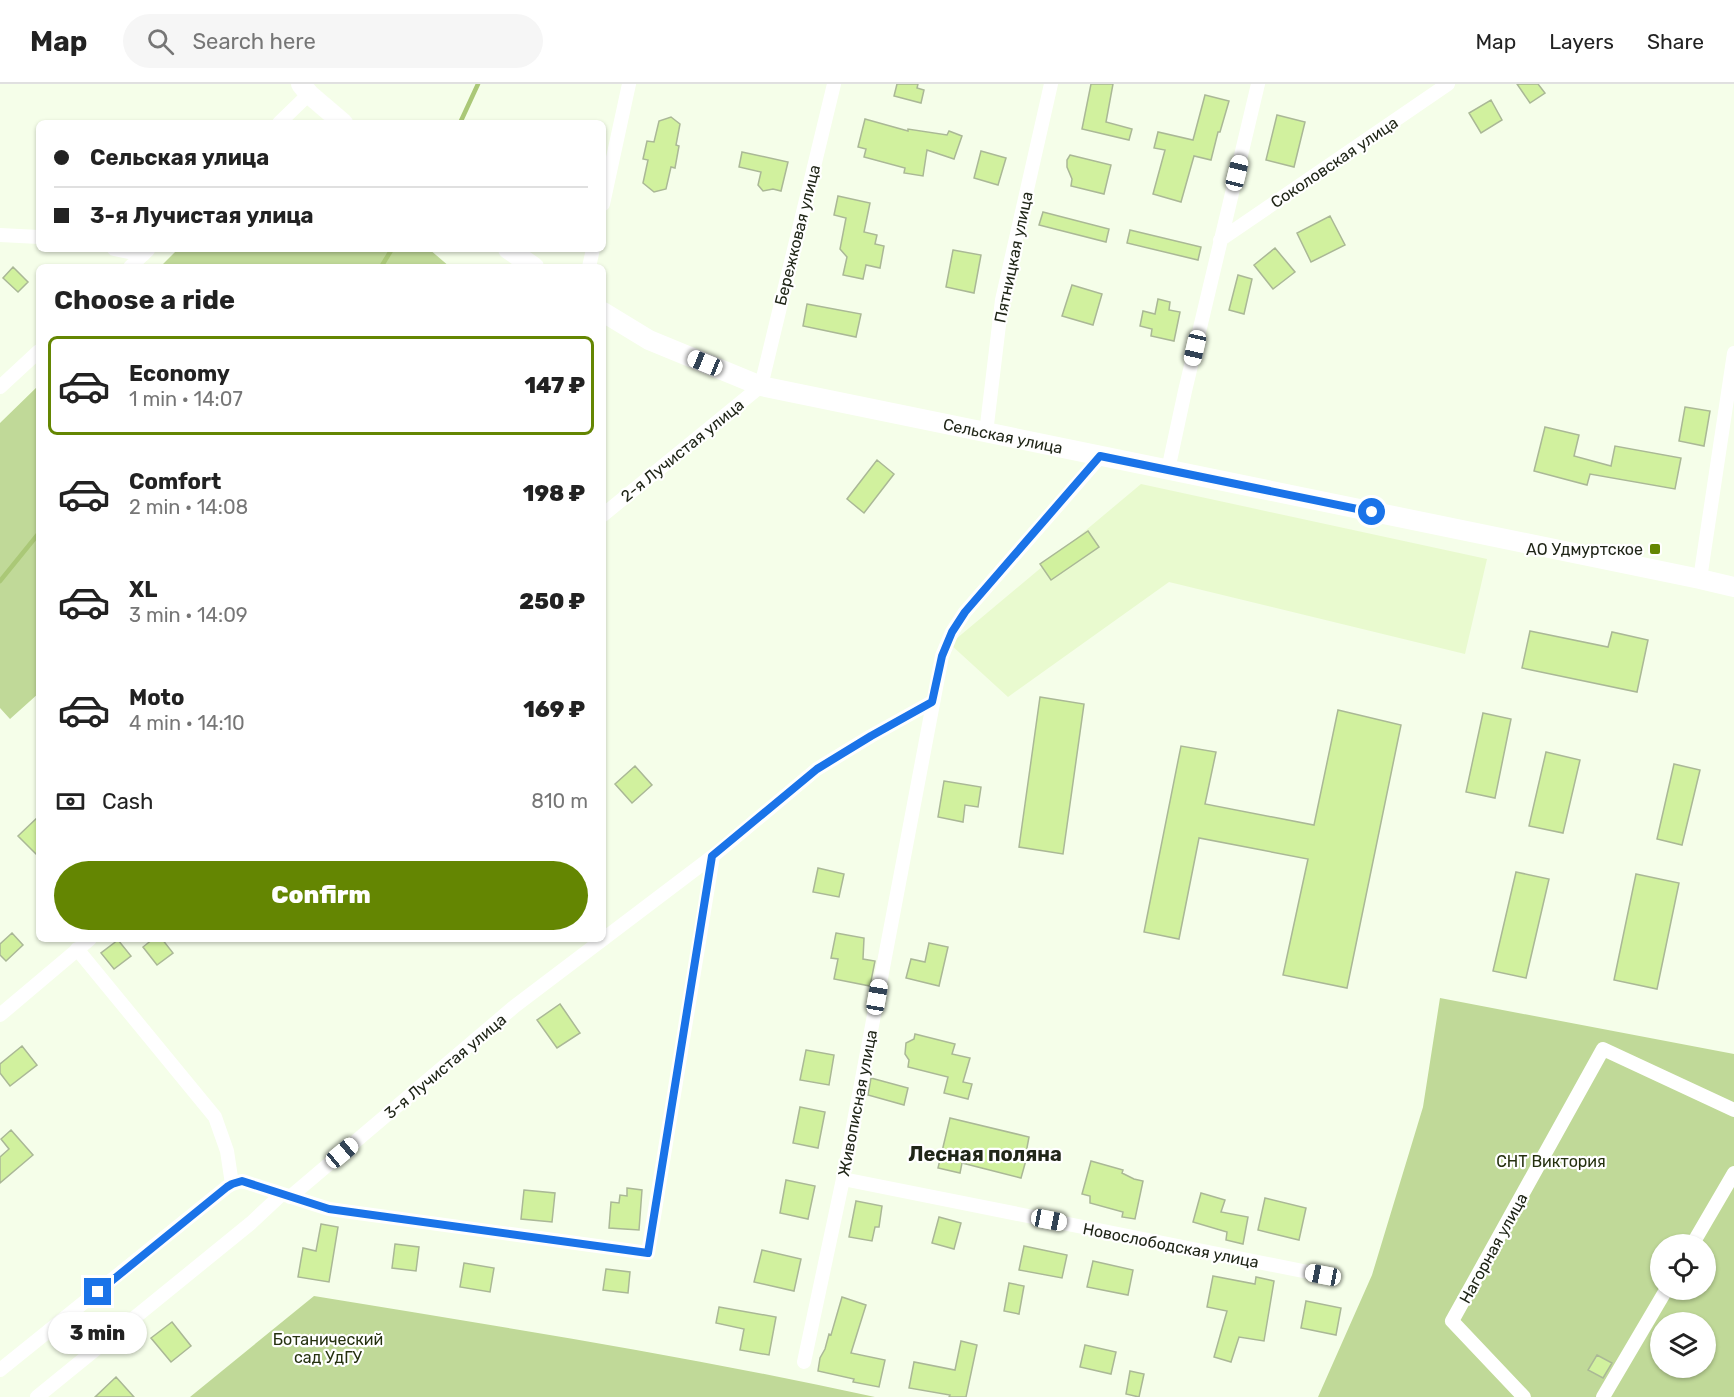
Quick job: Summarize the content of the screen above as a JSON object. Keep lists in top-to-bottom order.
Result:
{
  "streets": {
    "street": [
      "Соколовская улица",
      "Бережковая улица",
      "Пятницкая улица",
      "Сельская улица",
      "2-я Лучистая улица",
      "3-я Лучистая улица",
      "Живописная улица",
      "Новослободская улица",
      "Нагорная улица"
    ]
  },
  "crossings": [
    ["Бережковая улица", "Сельская улица"],
    ["Бережковая улица", "2-я Лучистая улица"],
    ["Пятницкая улица", "Сельская улица"],
    ["Сельская улица", "2-я Лучистая улица"],
    ["Сельская улица", "Живописная улица"],
    ["3-я Лучистая улица", "Живописная улица"],
    ["Живописная улица", "Новослободская улица"]
  ],
  "districts": ["Лесная поляна"],
  "parks": ["СНТ Виктория", "Ботанический сад УдГУ"],
  "places": {
    "transit": ["АО Удмуртское"]
  },
  "page": {
    "header": "Map",
    "search": "Search here",
    "nav": ["Map", "Layers", "Share"],
    "banner": ["Сельская улица", "3-я Лучистая улица"],
    "heading": "Choose a ride",
    "list": [
      {
        "name": "Economy",
        "note": "1 min · 14:07",
        "value": "147 ₽"
      },
      {
        "name": "Comfort",
        "note": "2 min · 14:08",
        "value": "198 ₽"
      },
      {
        "name": "XL",
        "note": "3 min · 14:09",
        "value": "250 ₽"
      },
      {
        "name": "Moto",
        "note": "4 min · 14:10",
        "value": "169 ₽"
      }
    ],
    "pay": ["Cash", "810 m"],
    "buttons": "Confirm",
    "bubble": "3 min"
  }
}
